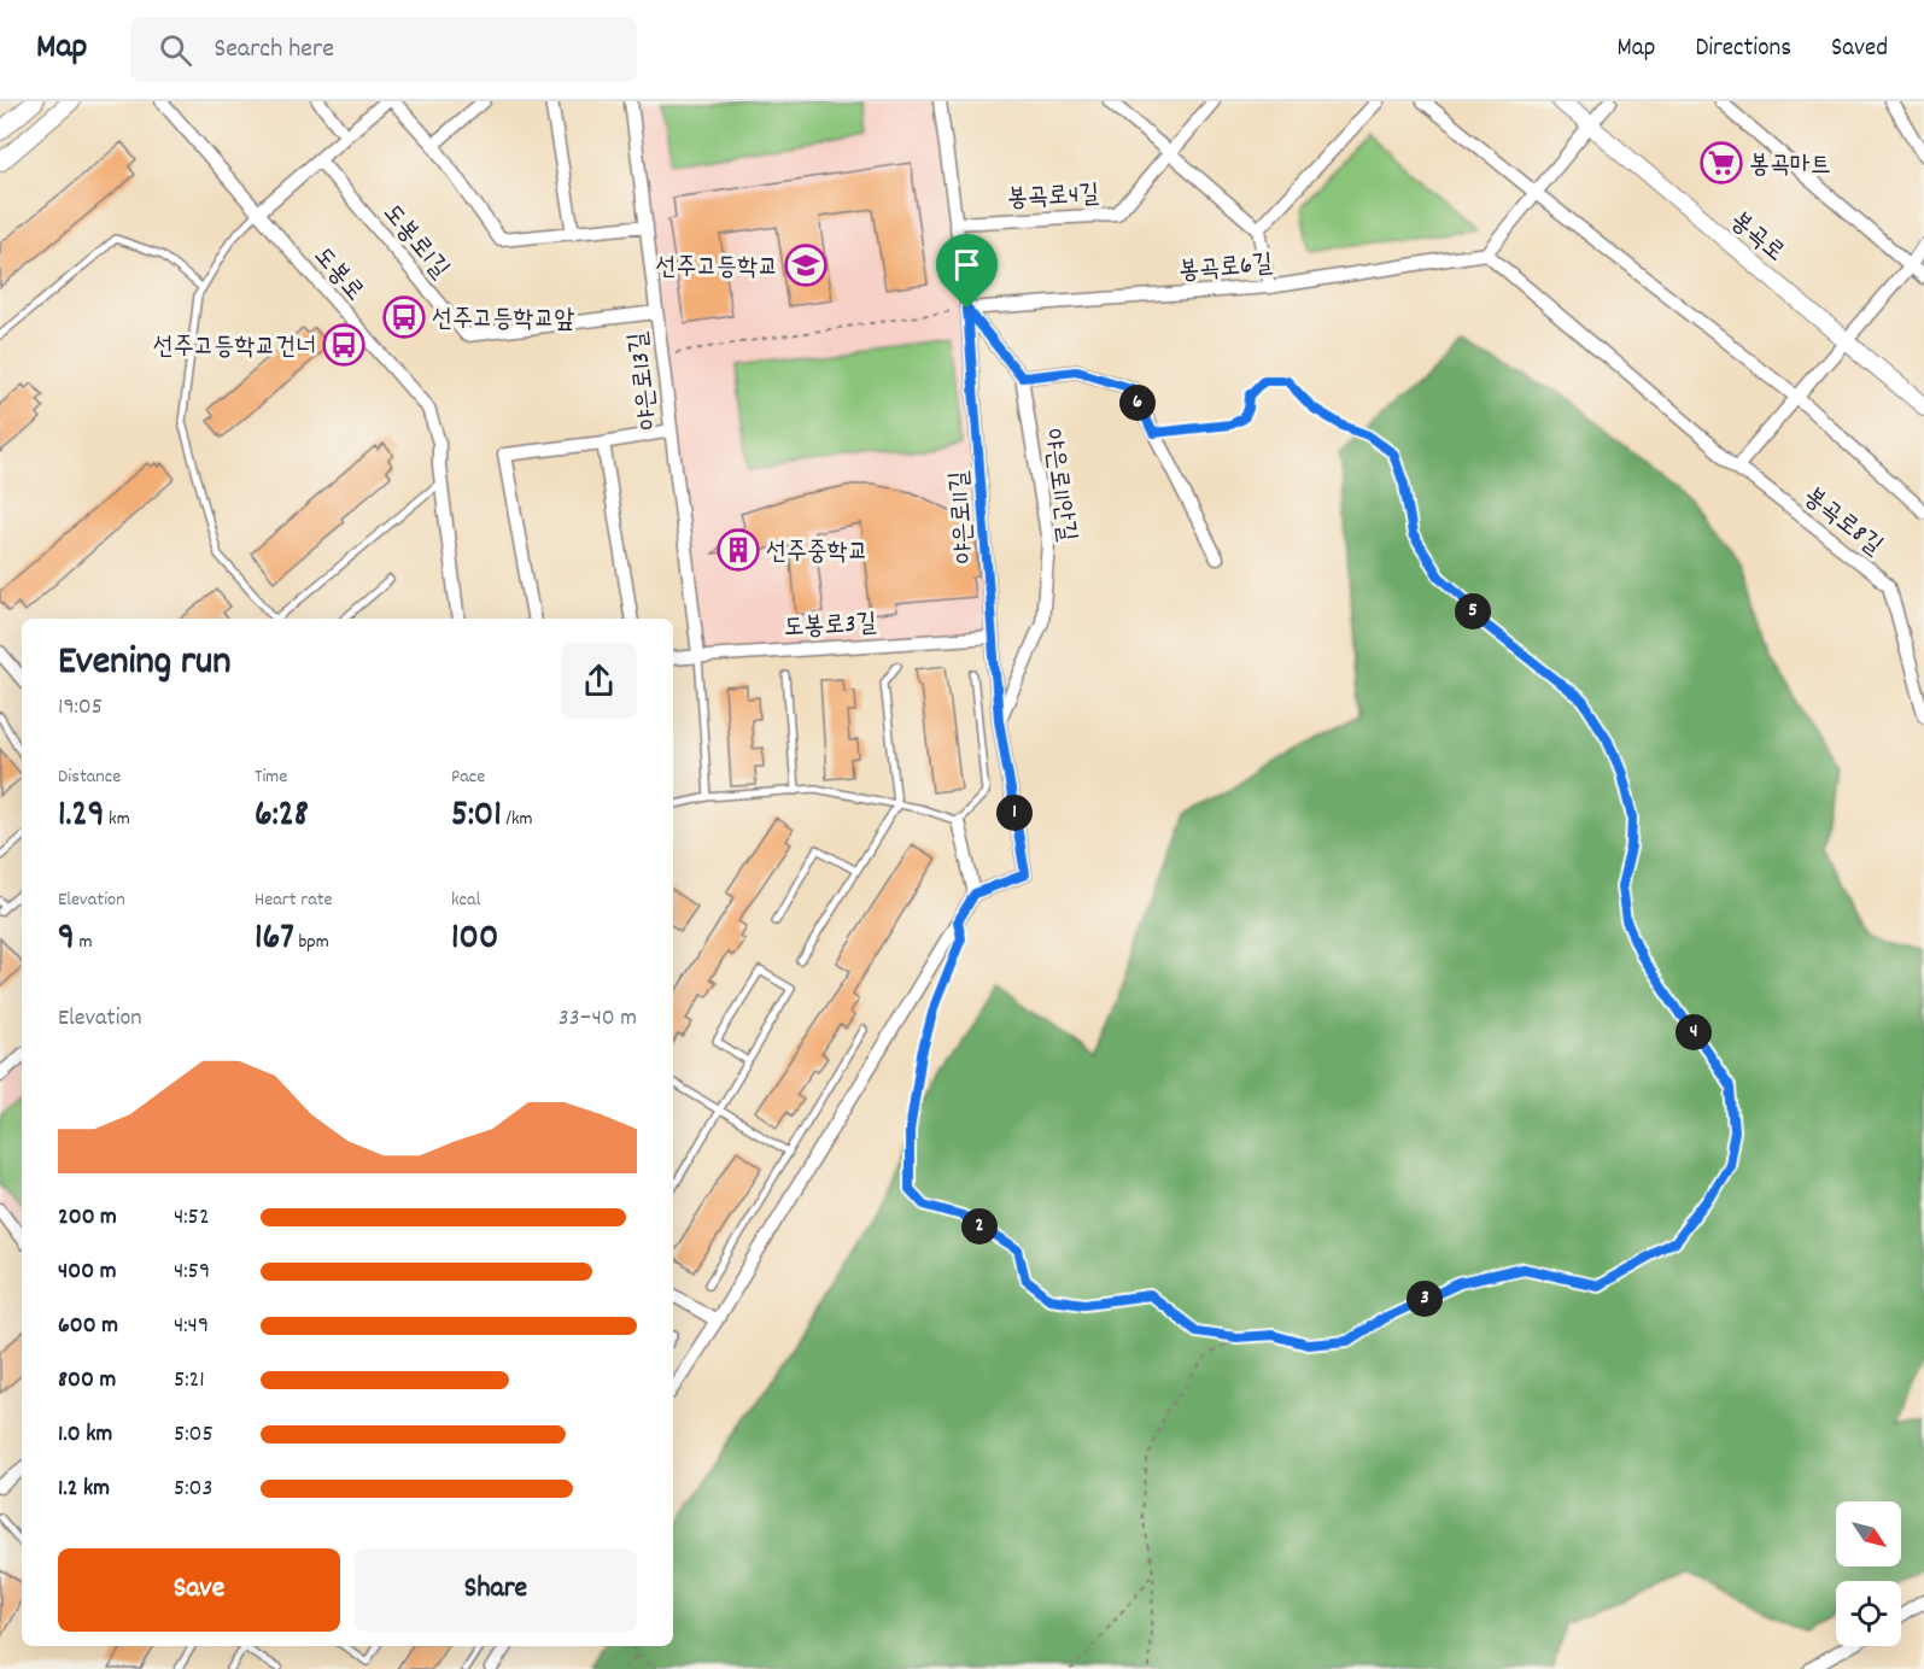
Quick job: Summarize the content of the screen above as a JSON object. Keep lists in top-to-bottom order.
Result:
{
  "streets": {
    "street": [
      "봉곡로4길",
      "봉곡로",
      "도봉로1길",
      "봉곡로6길",
      "도봉로",
      "야은로13길",
      "야은로11안길",
      "야은로11길",
      "봉곡로8길",
      "도봉로3길"
    ]
  },
  "crossings": [
    ["봉곡로4길", "야은로11길"],
    ["도봉로1길", "야은로13길"],
    ["봉곡로6길", "야은로11안길"],
    ["봉곡로6길", "야은로11길"],
    ["야은로13길", "도봉로3길"],
    ["야은로11안길", "야은로11길"],
    ["야은로11길", "도봉로3길"]
  ],
  "places": {
    "supermarket": ["봉곡마트"],
    "school or university": ["선주고등학교"],
    "bus stop": ["선주고등학교앞", "선주고등학교건너"],
    "building": ["선주중학교"]
  },
  "north": "bottom right",
  "page": {
    "header": "Map",
    "search": "Search here",
    "nav": ["Map", "Directions", "Saved"],
    "pins": [
      "6",
      "5",
      "1",
      "4",
      "2",
      "3"
    ],
    "heading": ["Evening run", "19:05"],
    "stats": [
      ["Distance", "1.29 km"],
      ["Time", "6:28"],
      ["Pace", "5:01 /km"],
      ["Elevation", "9 m"],
      ["Heart rate", "167 bpm"],
      ["kcal", "100"]
    ],
    "chart": ["Elevation", "33–40 m"],
    "list": [
      {
        "name": "200 m",
        "note": "4:52"
      },
      {
        "name": "400 m",
        "note": "4:59"
      },
      {
        "name": "600 m",
        "note": "4:49"
      },
      {
        "name": "800 m",
        "note": "5:21"
      },
      {
        "name": "1.0 km",
        "note": "5:05"
      },
      {
        "name": "1.2 km",
        "note": "5:03"
      }
    ],
    "buttons": ["Save", "Share"]
  }
}
